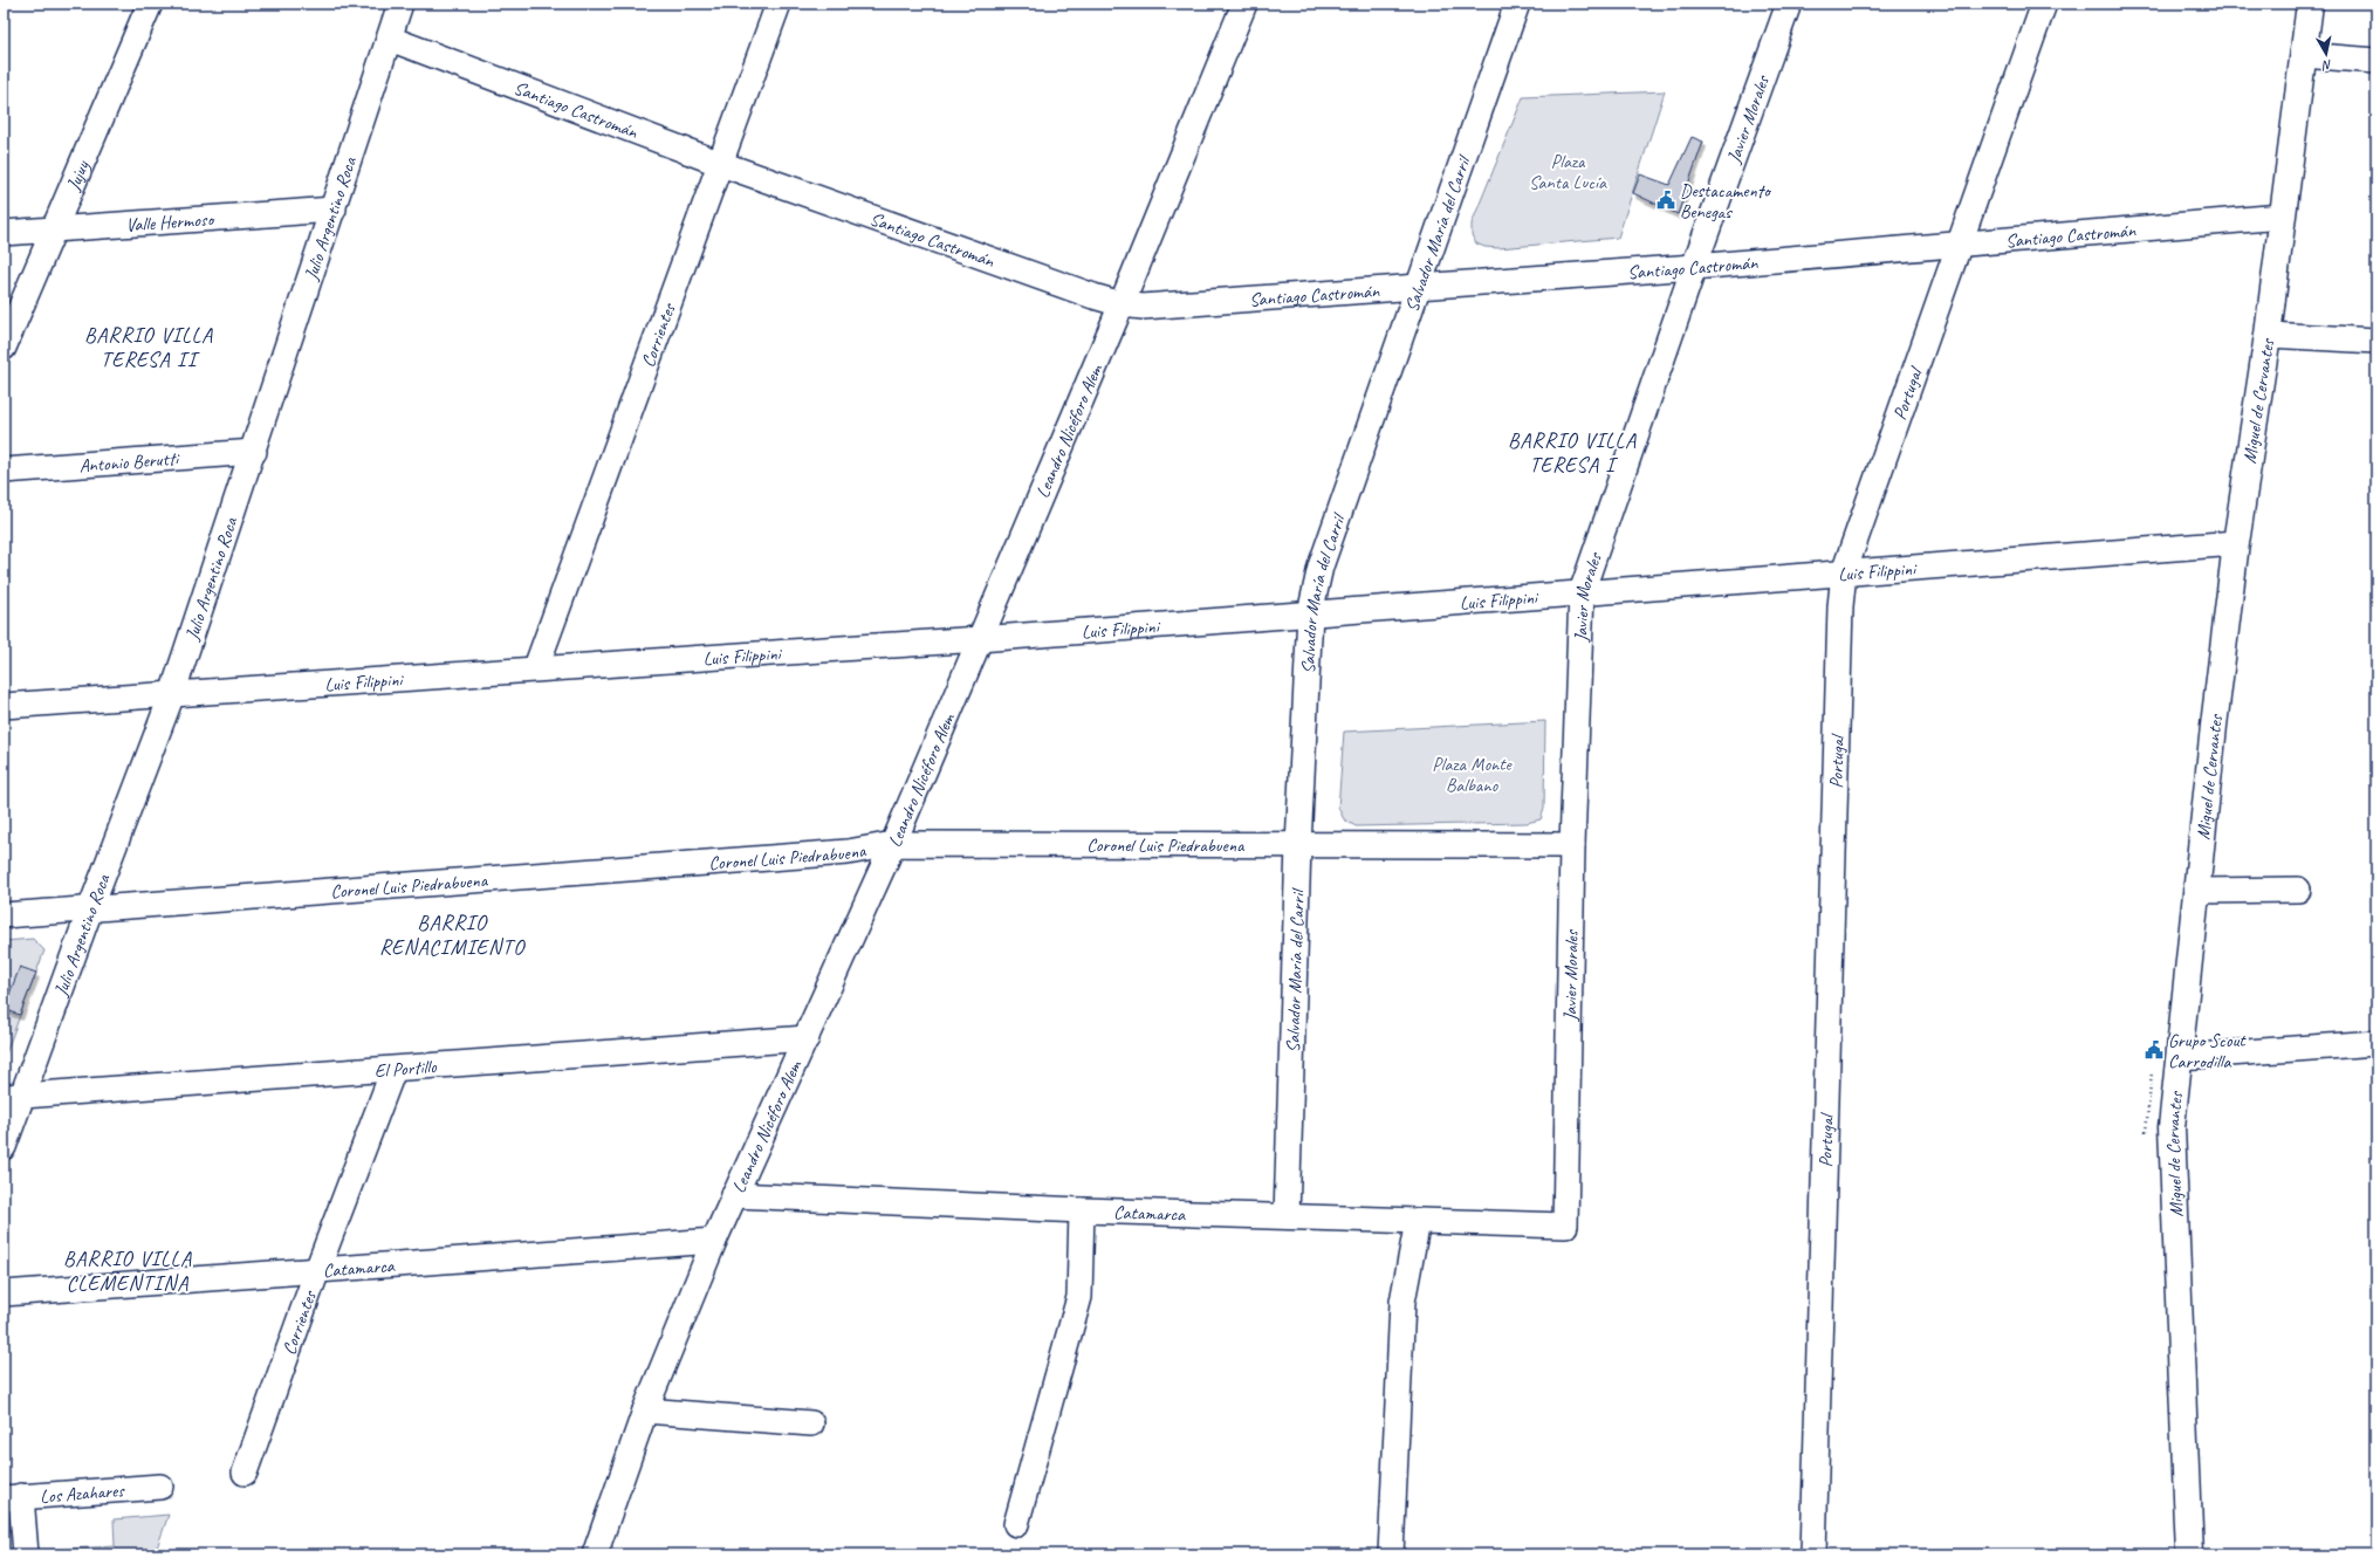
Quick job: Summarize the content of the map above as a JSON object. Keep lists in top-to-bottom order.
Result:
{
  "streets": {
    "main road": ["Miguel de Cervantes"],
    "street": [
      "Santiago Castromán",
      "Javier Morales",
      "Jujuy",
      "Julio Argentino Roca",
      "Valle Hermoso",
      "Salvador María del Carril",
      "Corrientes",
      "Portugal",
      "Leandro Nicéforo Alem",
      "Antonio Berutti",
      "Luis Filippini",
      "Coronel Luis Piedrabuena",
      "El Portillo",
      "Catamarca",
      "Los Azahares"
    ]
  },
  "crossings": [
    ["Santiago Castromán", "Javier Morales"],
    ["Santiago Castromán", "Julio Argentino Roca"],
    ["Santiago Castromán", "Salvador María del Carril"],
    ["Santiago Castromán", "Corrientes"],
    ["Santiago Castromán", "Portugal"],
    ["Santiago Castromán", "Miguel de Cervantes"],
    ["Santiago Castromán", "Leandro Nicéforo Alem"],
    ["Javier Morales", "Luis Filippini"],
    ["Javier Morales", "Coronel Luis Piedrabuena"],
    ["Javier Morales", "Catamarca"],
    ["Jujuy", "Valle Hermoso"],
    ["Julio Argentino Roca", "Valle Hermoso"],
    ["Julio Argentino Roca", "Antonio Berutti"],
    ["Julio Argentino Roca", "Luis Filippini"],
    ["Julio Argentino Roca", "Coronel Luis Piedrabuena"],
    ["Julio Argentino Roca", "El Portillo"],
    ["Salvador María del Carril", "Luis Filippini"],
    ["Salvador María del Carril", "Coronel Luis Piedrabuena"],
    ["Salvador María del Carril", "Catamarca"],
    ["Corrientes", "Luis Filippini"],
    ["Corrientes", "El Portillo"],
    ["Corrientes", "Catamarca"],
    ["Portugal", "Luis Filippini"],
    ["Miguel de Cervantes", "Luis Filippini"],
    ["Leandro Nicéforo Alem", "Luis Filippini"],
    ["Leandro Nicéforo Alem", "Coronel Luis Piedrabuena"],
    ["Leandro Nicéforo Alem", "El Portillo"],
    ["Leandro Nicéforo Alem", "Catamarca"]
  ],
  "districts": [
    "BARRIO VILLA TERESA II",
    "BARRIO VILLA TERESA I",
    "BARRIO RENACIMIENTO",
    "BARRIO VILLA CLEMENTINA"
  ],
  "parks": ["Plaza Santa Lucía", "Plaza Monte Balbano"],
  "places": {
    "public building": ["Destacamento Benegas", "Grupo Scout Carrodilla"]
  },
  "north": "bottom"
}
